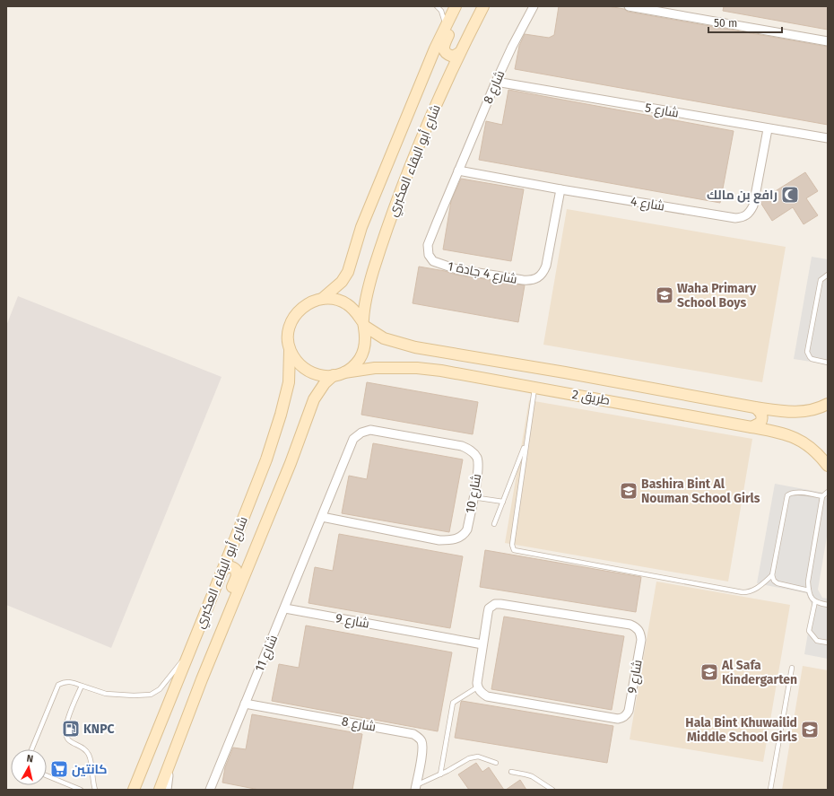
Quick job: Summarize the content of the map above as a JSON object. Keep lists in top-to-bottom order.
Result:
{
  "streets": {
    "main road": ["شارع أبو البقاء العكبري", "طريق 2"],
    "street": [
      "شارع 8",
      "شارع 5",
      "شارع 4",
      "شارع 4 جادة 1",
      "شارع 10",
      "شارع 9",
      "شارع 11"
    ]
  },
  "crossings": [
    ["شارع 8", "شارع 5"],
    ["شارع 8", "شارع 4"],
    ["شارع 8", "شارع 4 جادة 1"],
    ["شارع 8", "شارع 11"],
    ["شارع 5", "شارع 4"],
    ["شارع أبو البقاء العكبري", "طريق 2"],
    ["شارع 4", "شارع 4 جادة 1"],
    ["شارع 10", "شارع 11"],
    ["شارع 9", "شارع 11"]
  ],
  "places": {
    "mosque": ["رافع بن مالك"],
    "school or university": [
      "Waha Primary School Boys",
      "Bashira Bint Al Nouman School Girls",
      "Al Safa Kindergarten",
      "Hala Bint Khuwailid Middle School Girls"
    ],
    "fuel station": ["KNPC"],
    "supermarket": ["كانتين"]
  },
  "scale_bar": "50 m",
  "north": "top"
}
